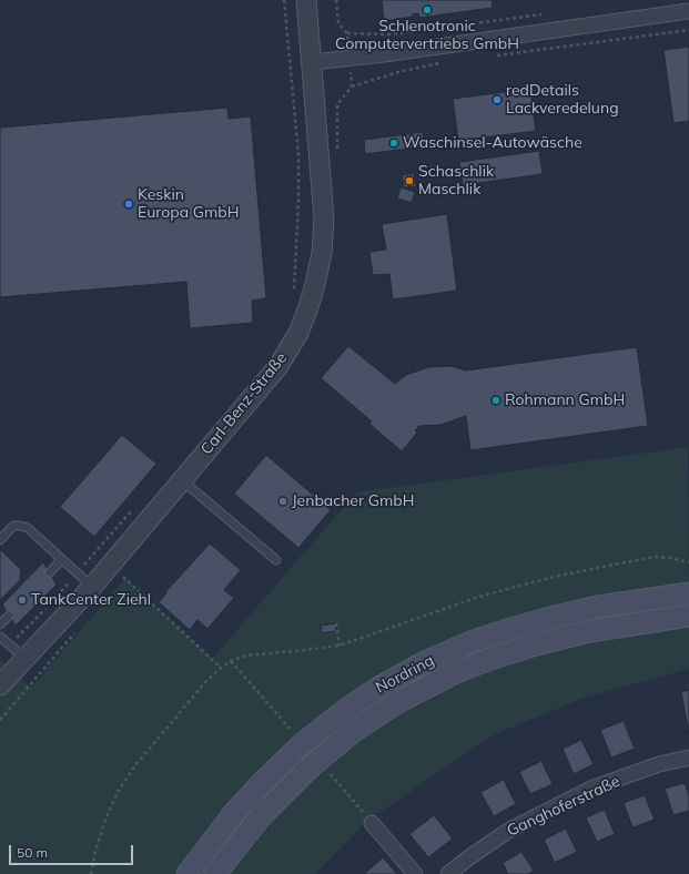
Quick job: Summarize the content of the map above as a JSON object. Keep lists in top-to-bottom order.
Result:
{
  "streets": {
    "main road": ["Nordring"],
    "street": ["Carl-Benz-Straße", "Ganghoferstraße"]
  },
  "places": [
    "Schlenotronic Computervertriebs GmbH",
    "redDetails Lackveredelung",
    "Waschinsel-Autowäsche",
    "Schaschlik Maschlik",
    "Keskin Europa GmbH",
    "Rohmann GmbH",
    "Jenbacher GmbH",
    "TankCenter Ziehl"
  ],
  "scale_bar": "50 m"
}
